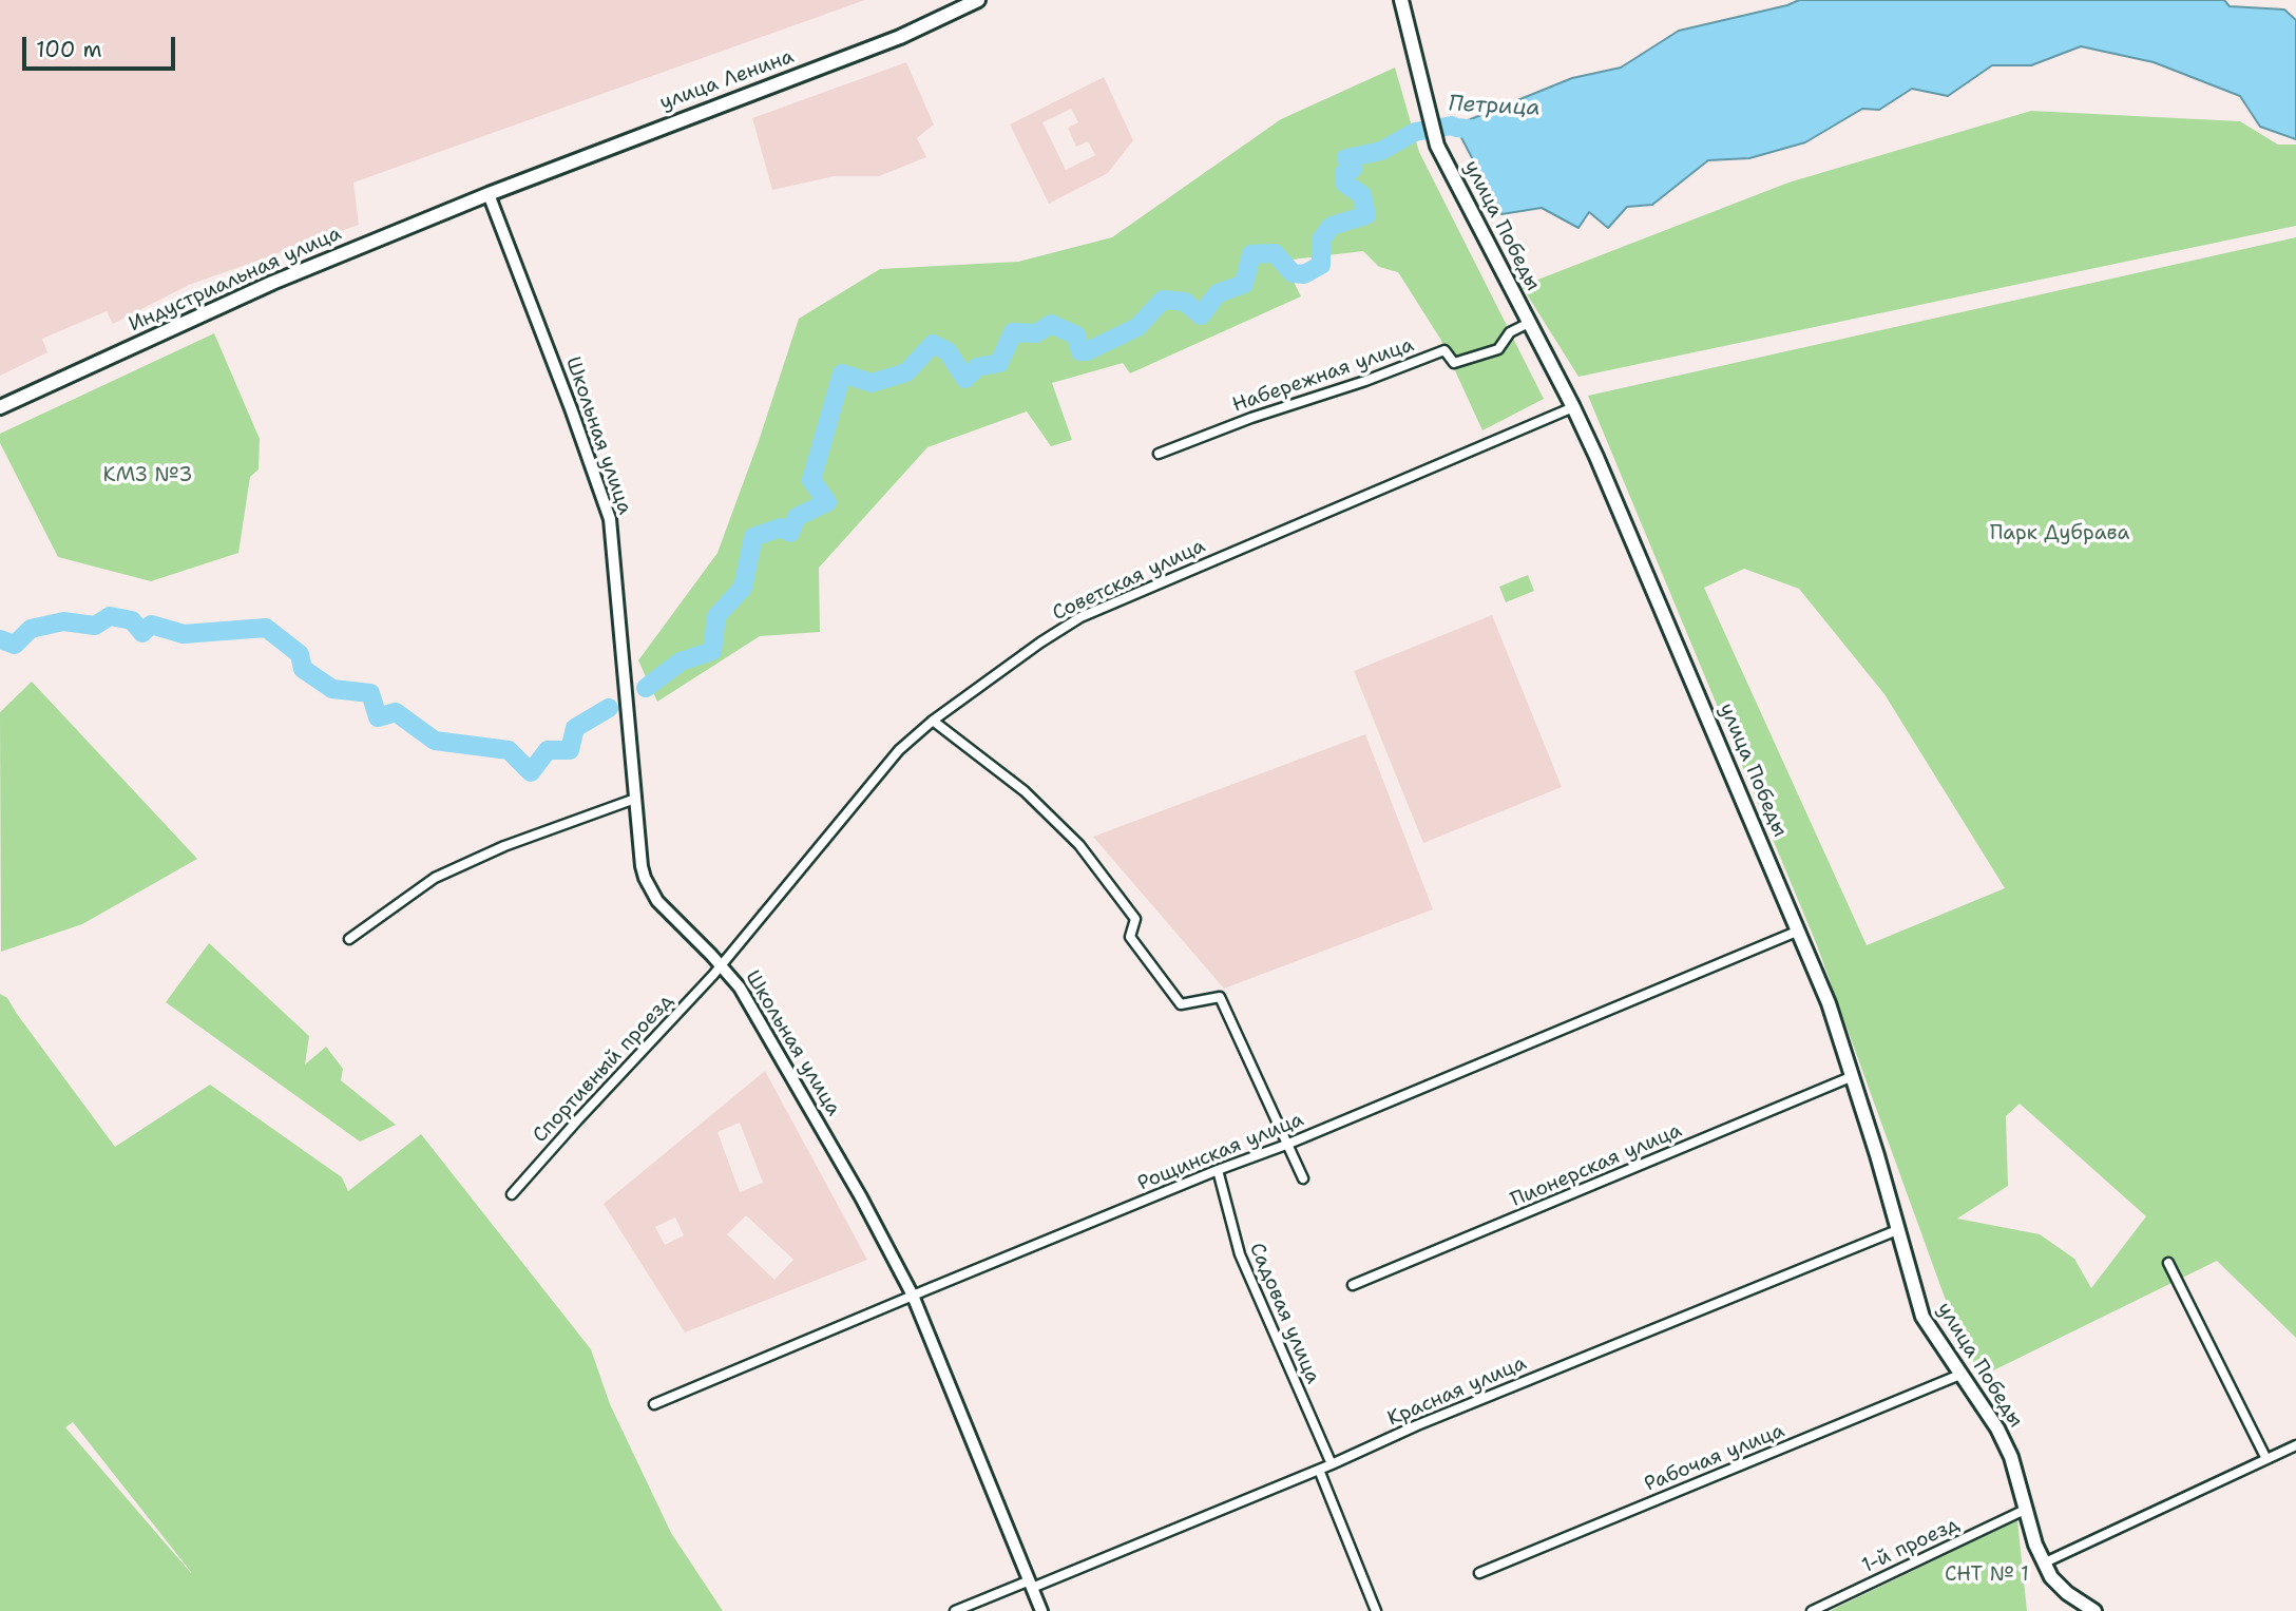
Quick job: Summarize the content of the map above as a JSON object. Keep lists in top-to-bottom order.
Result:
{
  "streets": {
    "main road": ["улица Ленина", "улица Победы", "Индустриальная улица"],
    "street": [
      "Набережная улица",
      "Школьная улица",
      "Советская улица",
      "Спортивный проезд",
      "Рощинская улица",
      "Пионерская улица",
      "Садовая улица",
      "Красная улица",
      "Рабочая улица",
      "1-й проезд"
    ]
  },
  "crossings": [
    ["улица Ленина", "Индустриальная улица"],
    ["улица Ленина", "Школьная улица"],
    ["улица Победы", "Набережная улица"],
    ["улица Победы", "Советская улица"],
    ["улица Победы", "Рощинская улица"],
    ["улица Победы", "Пионерская улица"],
    ["улица Победы", "Красная улица"],
    ["улица Победы", "Рабочая улица"],
    ["улица Победы", "1-й проезд"],
    ["Индустриальная улица", "Школьная улица"],
    ["Школьная улица", "Советская улица"],
    ["Школьная улица", "Спортивный проезд"],
    ["Школьная улица", "Рощинская улица"],
    ["Школьная улица", "Красная улица"],
    ["Советская улица", "Спортивный проезд"],
    ["Рощинская улица", "Садовая улица"],
    ["Садовая улица", "Красная улица"]
  ],
  "water": ["Петрица"],
  "parks": ["КМЗ №3", "Парк Дубрава", "СНТ № 1"],
  "scale_bar": "100 m"
}
